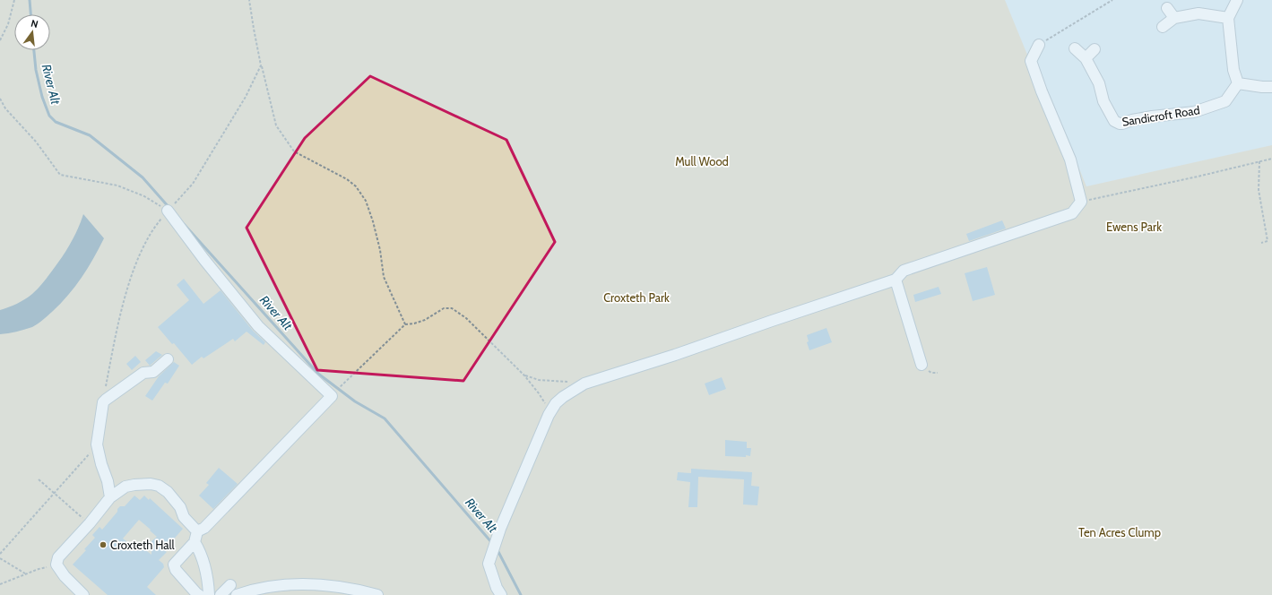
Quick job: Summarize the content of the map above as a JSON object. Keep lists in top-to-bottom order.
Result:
{
  "streets": {
    "street": ["Sandicroft Road"]
  },
  "water": ["River Alt"],
  "parks": [
    "Mull Wood",
    "Ewens Park",
    "Croxteth Park",
    "Ten Acres Clump"
  ],
  "places": ["Croxteth Hall"],
  "north": "top"
}
